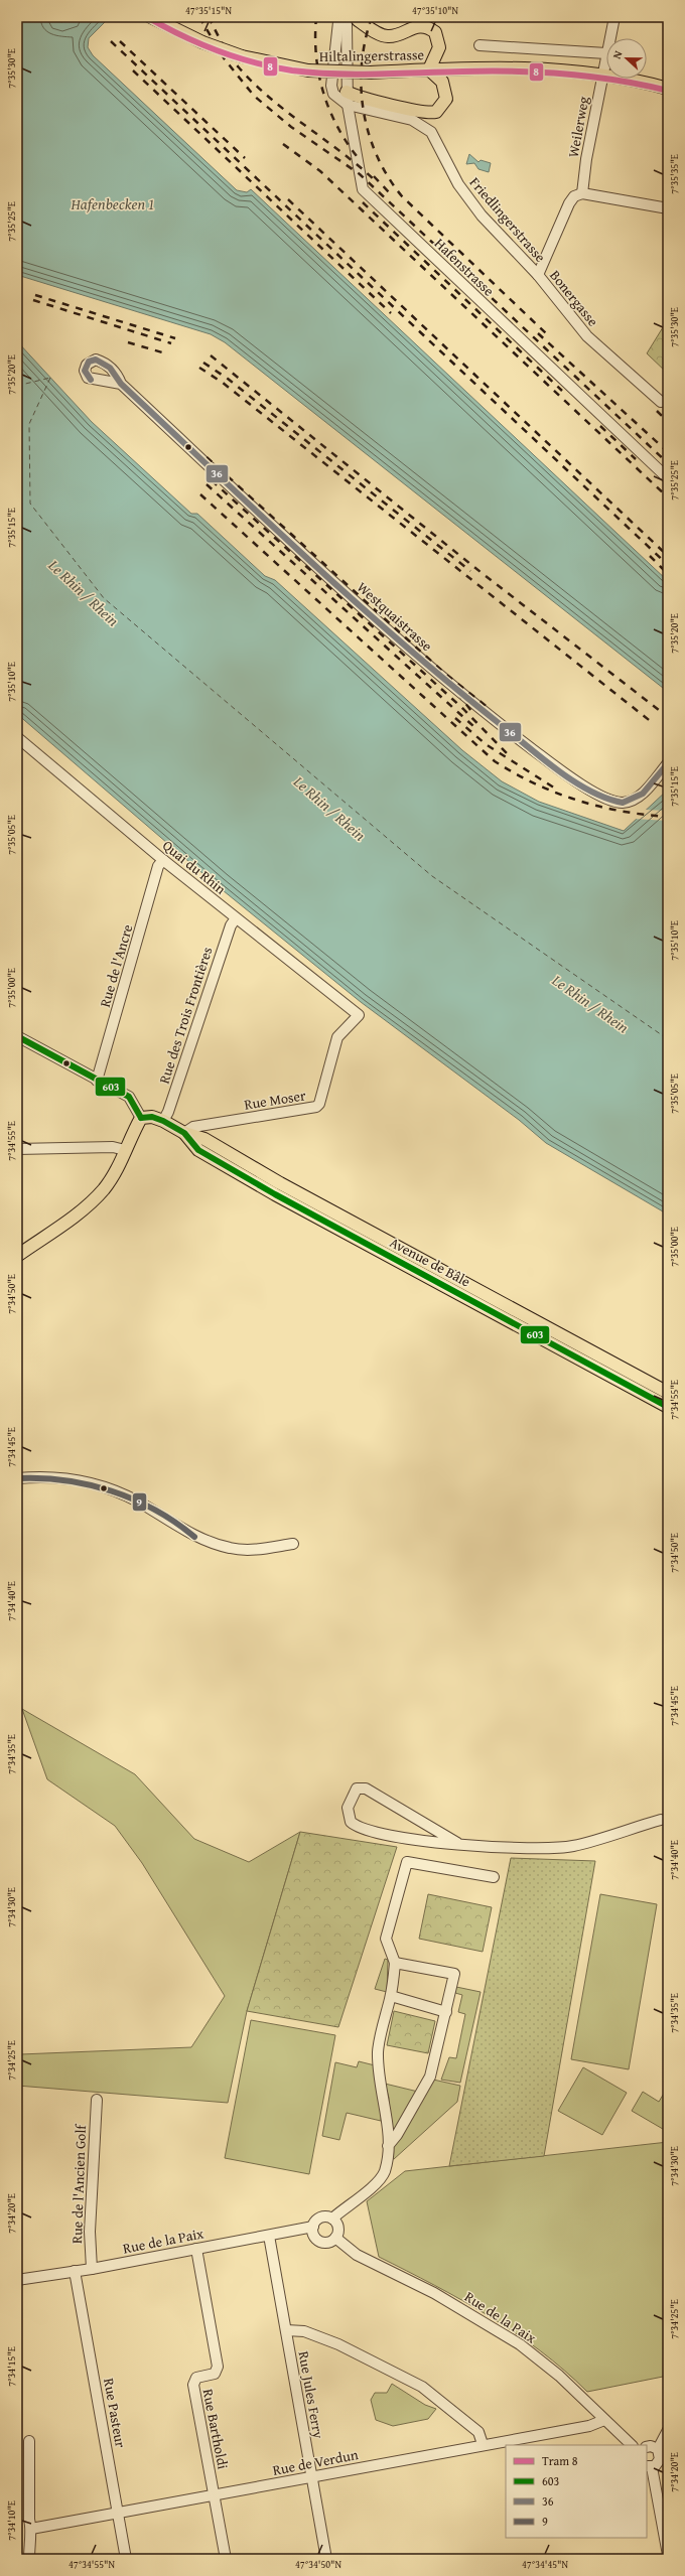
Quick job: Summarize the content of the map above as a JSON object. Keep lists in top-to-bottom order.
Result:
{
  "streets": {
    "main road": ["Hiltalingerstrasse", "Avenue de Bâle"],
    "street": [
      "Weilerweg",
      "Friedlingerstrasse",
      "Hafenstrasse",
      "Bonergasse",
      "Westquaistrasse",
      "Quai du Rhin",
      "Rue de l'Ancre",
      "Rue des Trois Frontières",
      "Rue Moser",
      "Rue de l'Ancien Golf",
      "Rue de la Paix",
      "Rue Jules Ferry",
      "Rue Pasteur",
      "Rue Bartholdi",
      "Rue de Verdun"
    ]
  },
  "crossings": [
    ["Hiltalingerstrasse", "Weilerweg"],
    ["Weilerweg", "Bonergasse"],
    ["Friedlingerstrasse", "Hafenstrasse"],
    ["Friedlingerstrasse", "Bonergasse"],
    ["Quai du Rhin", "Rue de l'Ancre"],
    ["Quai du Rhin", "Rue des Trois Frontières"],
    ["Quai du Rhin", "Rue Moser"],
    ["Rue des Trois Frontières", "Avenue de Bâle"],
    ["Rue Moser", "Avenue de Bâle"],
    ["Rue de l'Ancien Golf", "Rue de la Paix"],
    ["Rue de la Paix", "Rue Jules Ferry"],
    ["Rue de la Paix", "Rue Pasteur"],
    ["Rue de la Paix", "Rue Bartholdi"],
    ["Rue de la Paix", "Rue de Verdun"],
    ["Rue Jules Ferry", "Rue de Verdun"],
    ["Rue Pasteur", "Rue de Verdun"],
    ["Rue Bartholdi", "Rue de Verdun"]
  ],
  "water": ["Hafenbecken 1", "Le Rhin / Rhein"],
  "lines": [
    "tram line 8",
    "transit line 36",
    "transit line 603",
    "transit line 9"
  ],
  "legend": [
    "Tram 8",
    "603",
    "36",
    "9"
  ],
  "north": "left",
  "coordinates": [
    "47°35'15\"N",
    "47°35'10\"N",
    "7°35'30\"E",
    "7°35'35\"E",
    "7°35'25\"E",
    "7°35'20\"E",
    "7°35'15\"E",
    "7°35'10\"E",
    "7°35'05\"E",
    "7°35'00\"E",
    "7°34'55\"E",
    "7°34'50\"E",
    "7°34'45\"E",
    "7°34'40\"E",
    "7°34'35\"E",
    "7°34'30\"E",
    "7°34'25\"E",
    "7°34'20\"E",
    "7°34'15\"E",
    "7°34'10\"E",
    "47°34'55\"N",
    "47°34'50\"N",
    "47°34'45\"N"
  ]
}
